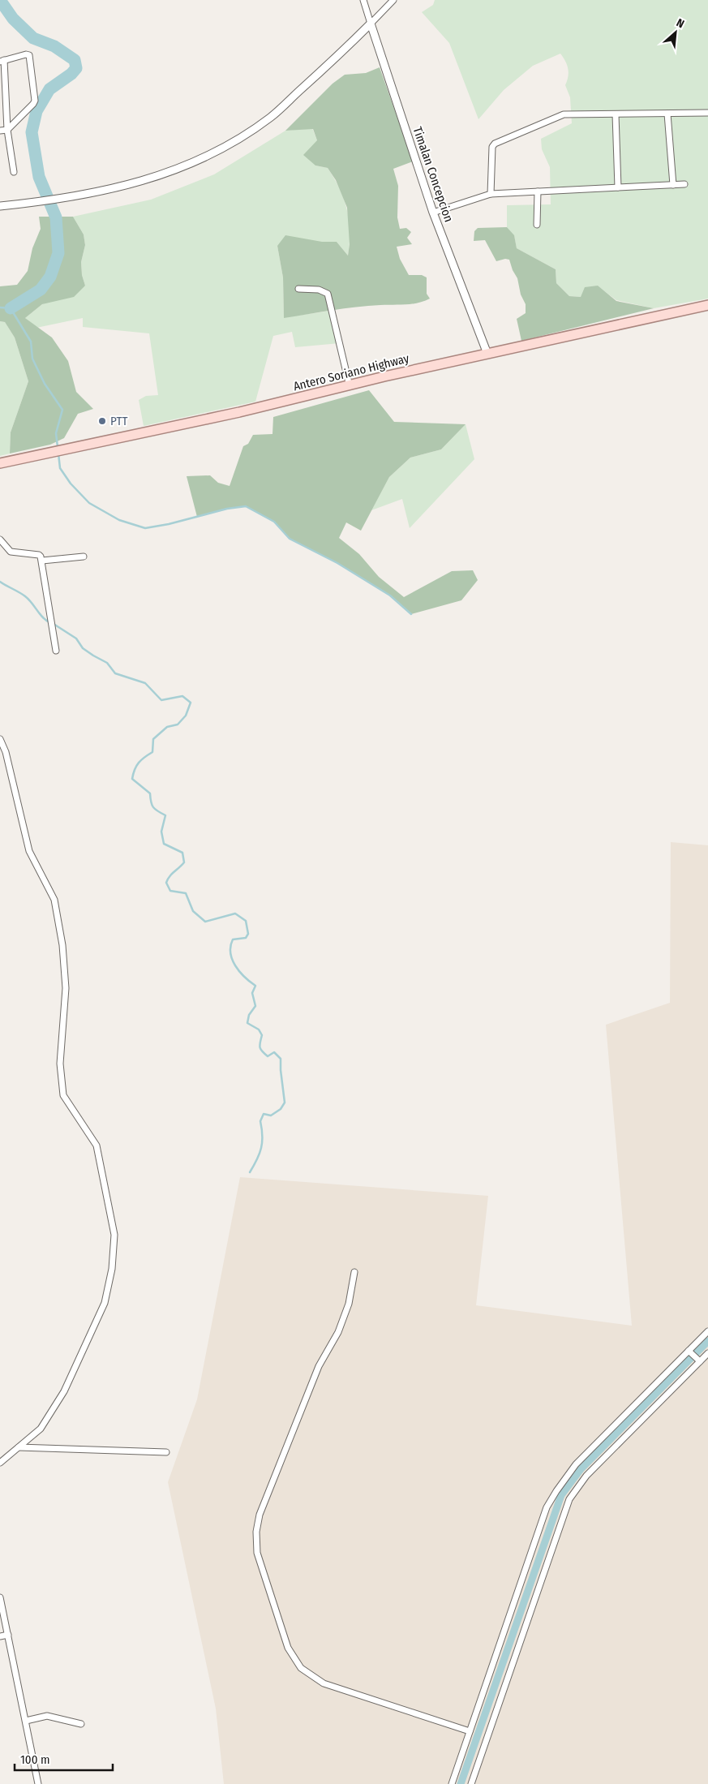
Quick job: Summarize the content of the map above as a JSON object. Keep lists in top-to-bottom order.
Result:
{
  "streets": {
    "main road": ["Antero Soriano Highway"],
    "street": ["Timalan Concepcion"]
  },
  "crossings": [
    ["Timalan Concepcion", "Antero Soriano Highway"]
  ],
  "places": ["PTT"],
  "scale_bar": "100 m",
  "north": "top right"
}
